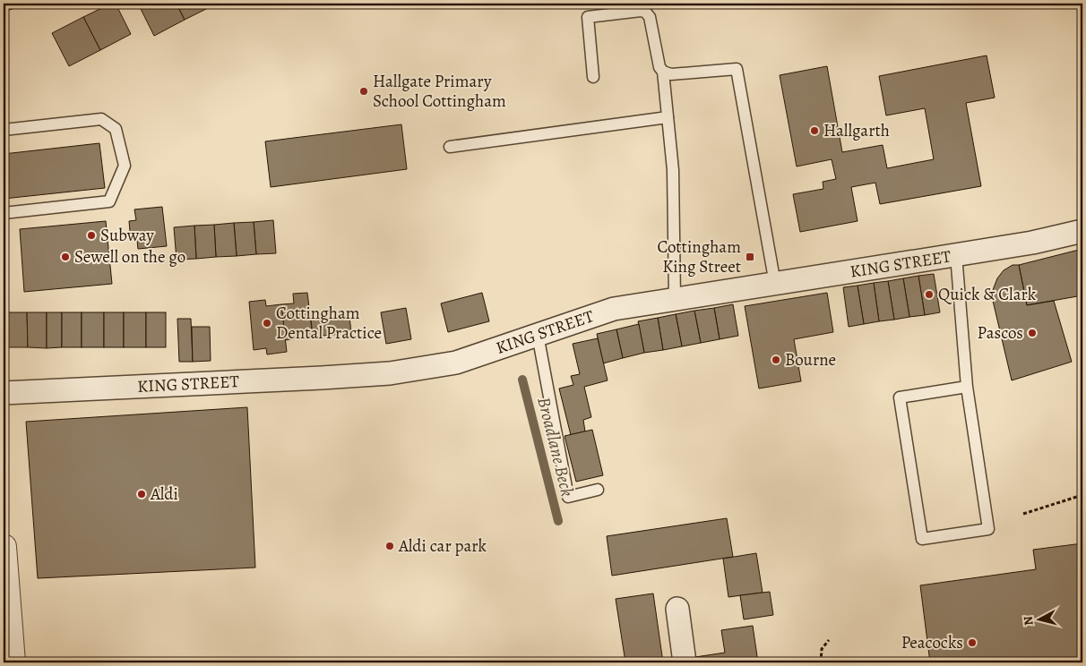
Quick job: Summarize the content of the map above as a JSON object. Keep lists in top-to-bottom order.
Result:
{
  "streets": {
    "street": ["KING STREET"]
  },
  "water": ["Broadlane Beck"],
  "places": {
    "other": [
      "Hallgate Primary School Cottingham",
      "Hallgarth",
      "Subway",
      "Sewell on the go",
      "Quick & Clark",
      "Cottingham Dental Practice",
      "Pascos",
      "Bourne",
      "Aldi",
      "Aldi car park",
      "Peacocks"
    ],
    "transit": ["Cottingham King Street"]
  },
  "north": "left"
}
